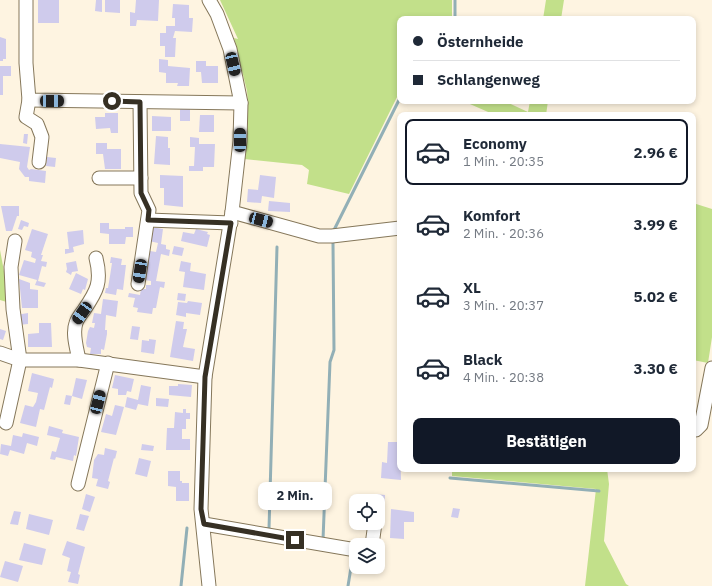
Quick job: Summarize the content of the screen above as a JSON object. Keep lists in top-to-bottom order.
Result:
{
  "page": {
    "banner": ["Östernheide", "Schlangenweg"],
    "list": [
      {
        "name": "Economy",
        "note": "1 Min. · 20:35",
        "value": "2.96 €"
      },
      {
        "name": "Komfort",
        "note": "2 Min. · 20:36",
        "value": "3.99 €"
      },
      {
        "name": "XL",
        "note": "3 Min. · 20:37",
        "value": "5.02 €"
      },
      {
        "name": "Black",
        "note": "4 Min. · 20:38",
        "value": "3.30 €"
      }
    ],
    "buttons": "Bestätigen",
    "bubble": "2 Min."
  }
}
